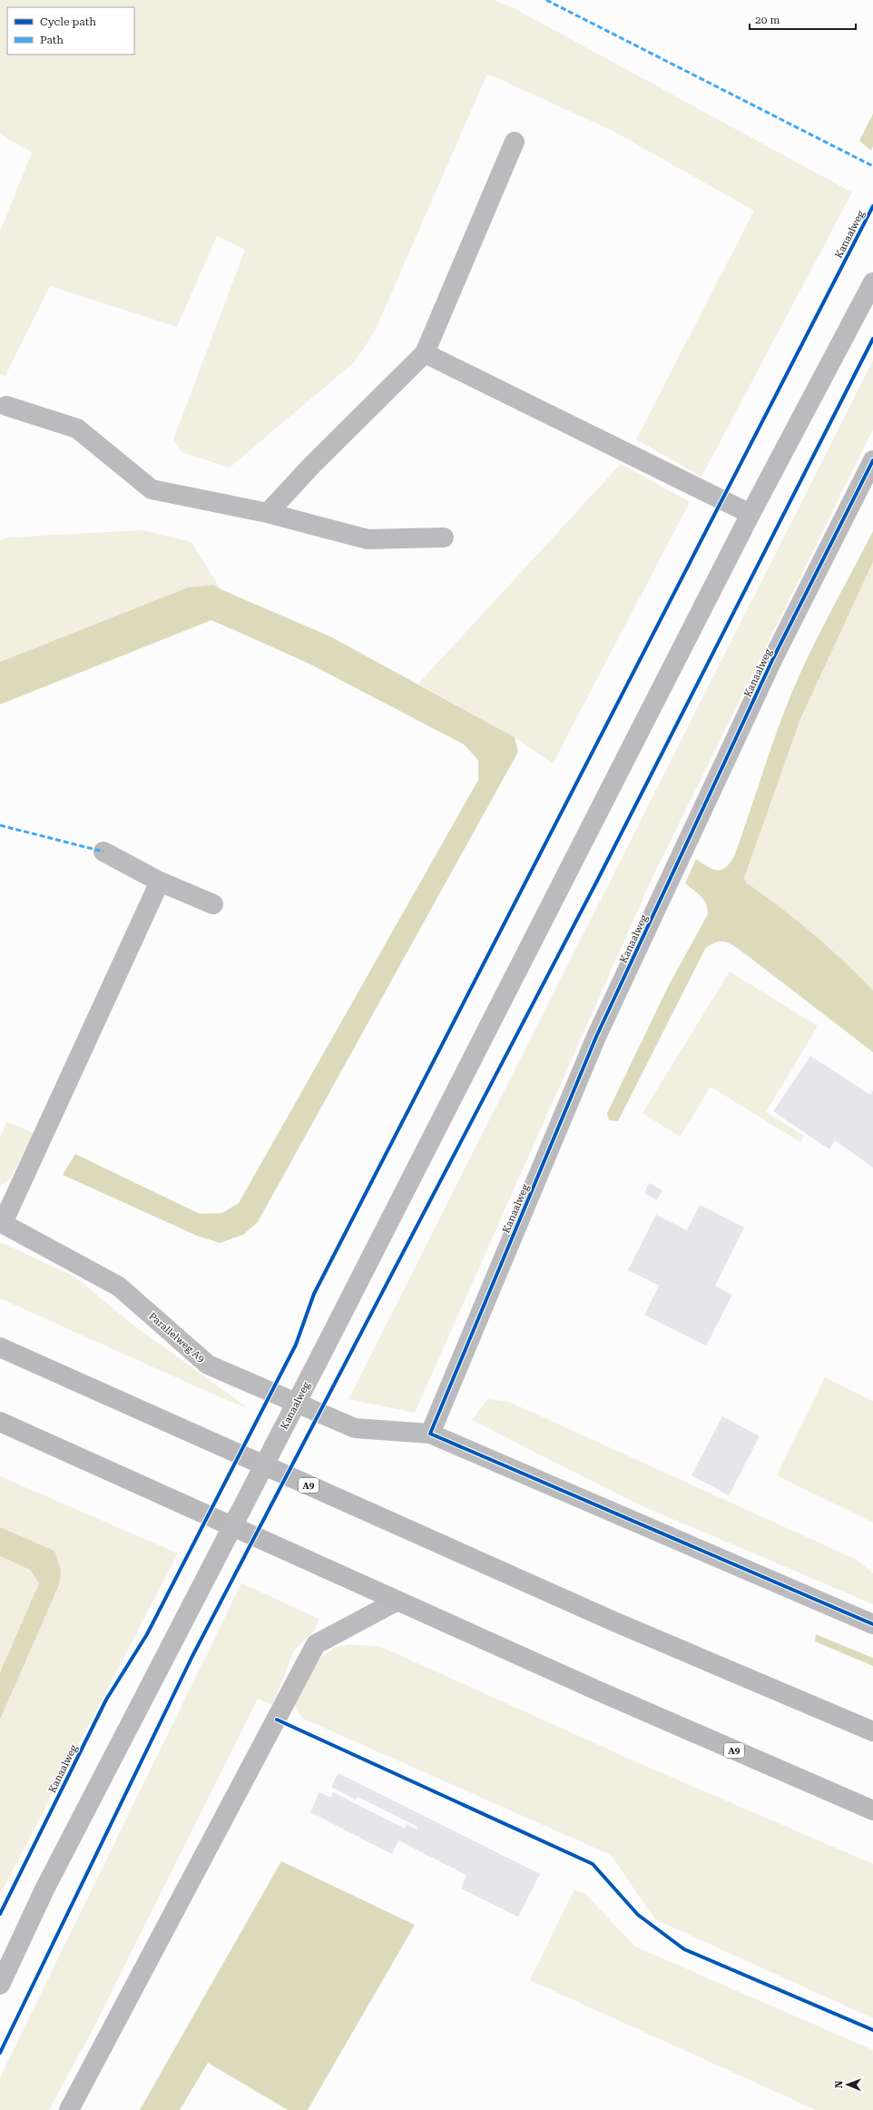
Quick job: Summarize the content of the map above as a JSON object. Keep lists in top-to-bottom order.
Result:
{
  "streets": {
    "highway": ["A9"],
    "street": ["Kanaalweg", "Parallelweg A9"]
  },
  "crossings": [
    ["Kanaalweg", "Parallelweg A9"]
  ],
  "legend": ["Cycle path", "Path"],
  "scale_bar": "20 m",
  "north": "left"
}
